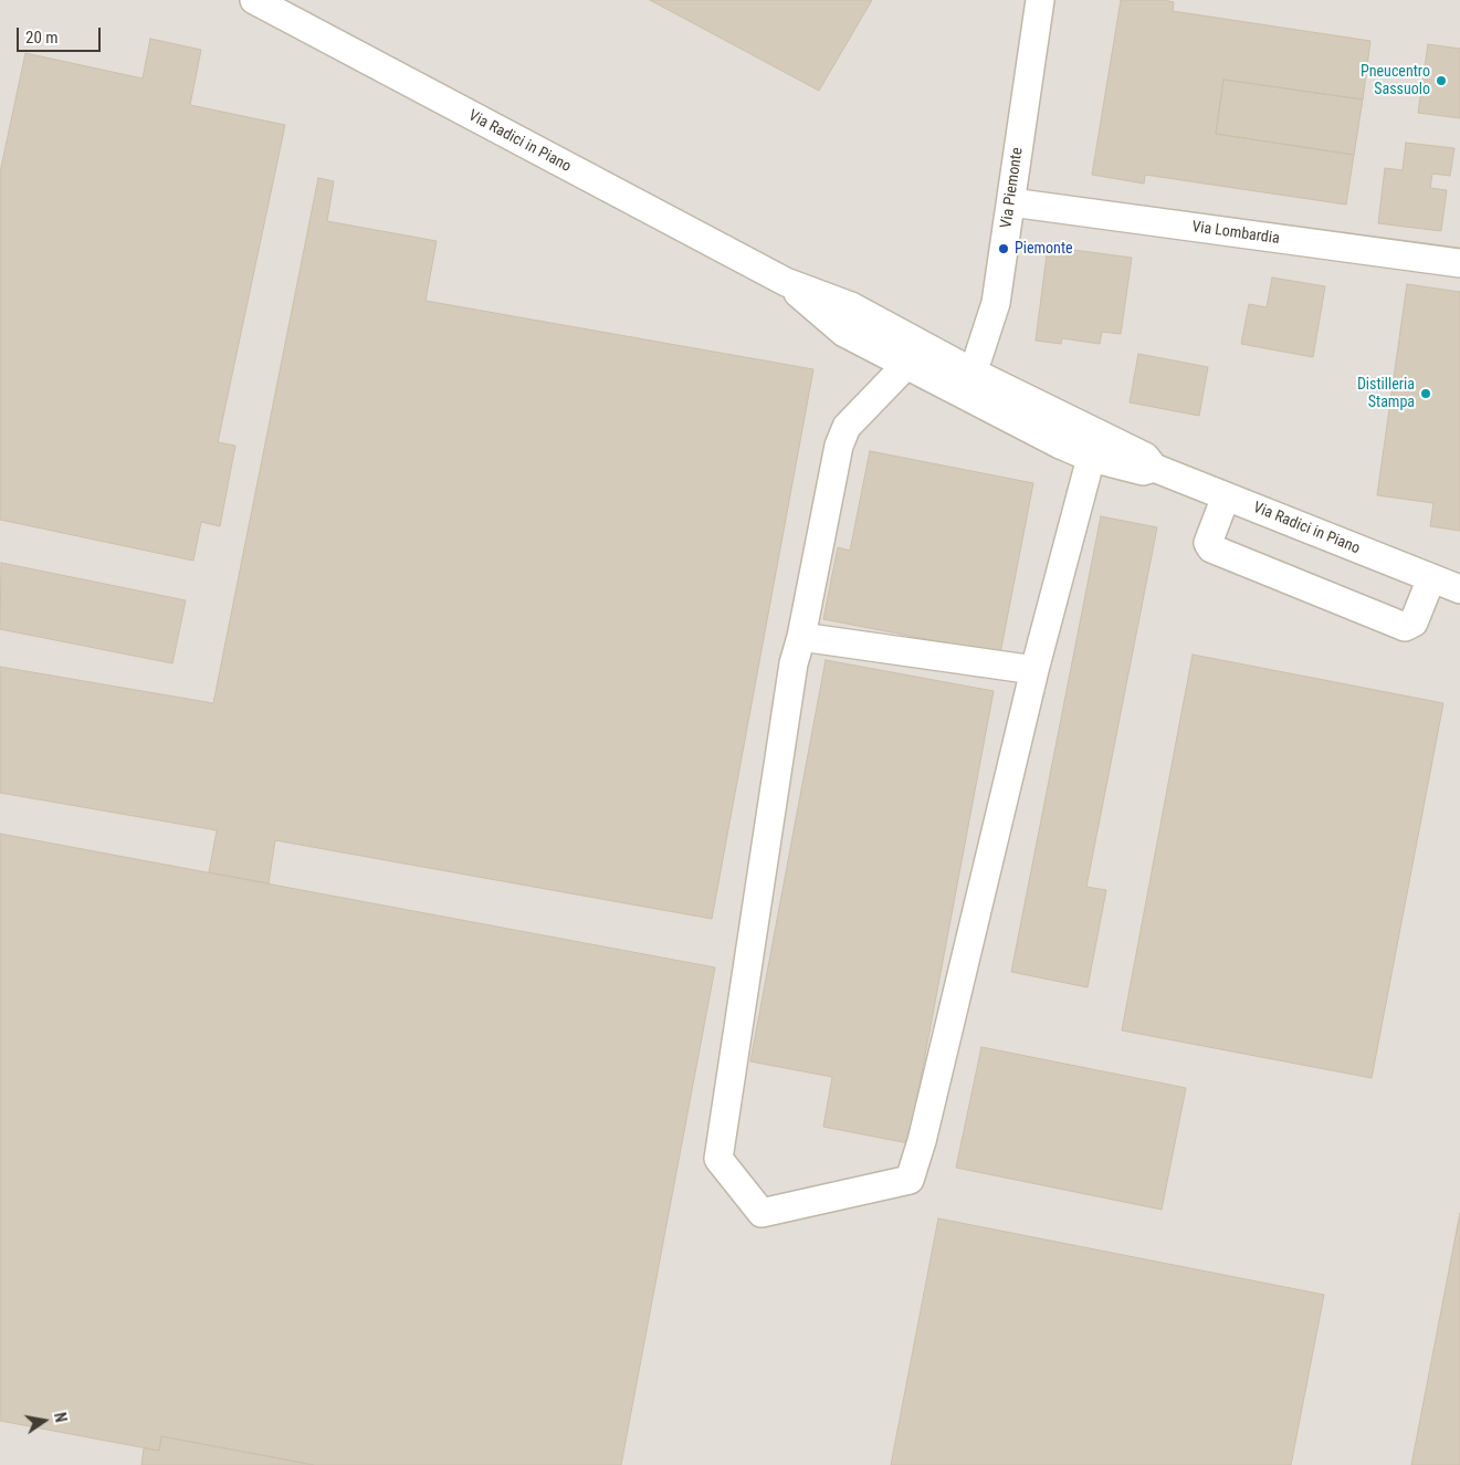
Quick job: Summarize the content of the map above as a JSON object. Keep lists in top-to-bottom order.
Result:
{
  "streets": {
    "street": ["Via Radici in Piano", "Via Piemonte", "Via Lombardia"]
  },
  "crossings": [
    ["Via Piemonte", "Via Lombardia"]
  ],
  "places": ["Pneucentro Sassuolo", "Piemonte", "Distilleria Stampa"],
  "scale_bar": "20 m",
  "north": "right"
}
